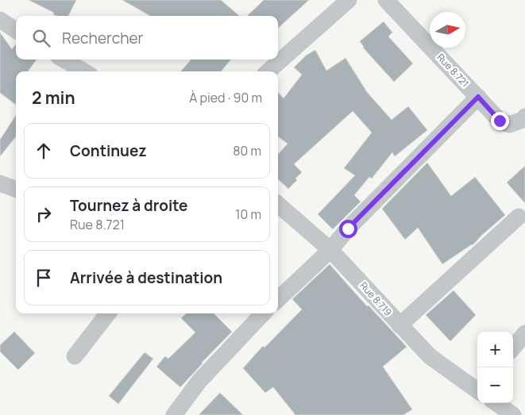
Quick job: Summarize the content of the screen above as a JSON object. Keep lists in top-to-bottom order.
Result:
{
  "streets": {
    "street": ["Rue 8.721", "Rue 8.719"]
  },
  "north": "right",
  "page": {
    "search": "Rechercher",
    "heading": ["2 min", "À pied · 90 m"],
    "list": [
      ["Continuez", "80 m"],
      ["Tournez à droite", "Rue 8.721", "10 m"],
      "Arrivée à destination"
    ],
    "map_buttons": ["+", "−"]
  }
}
